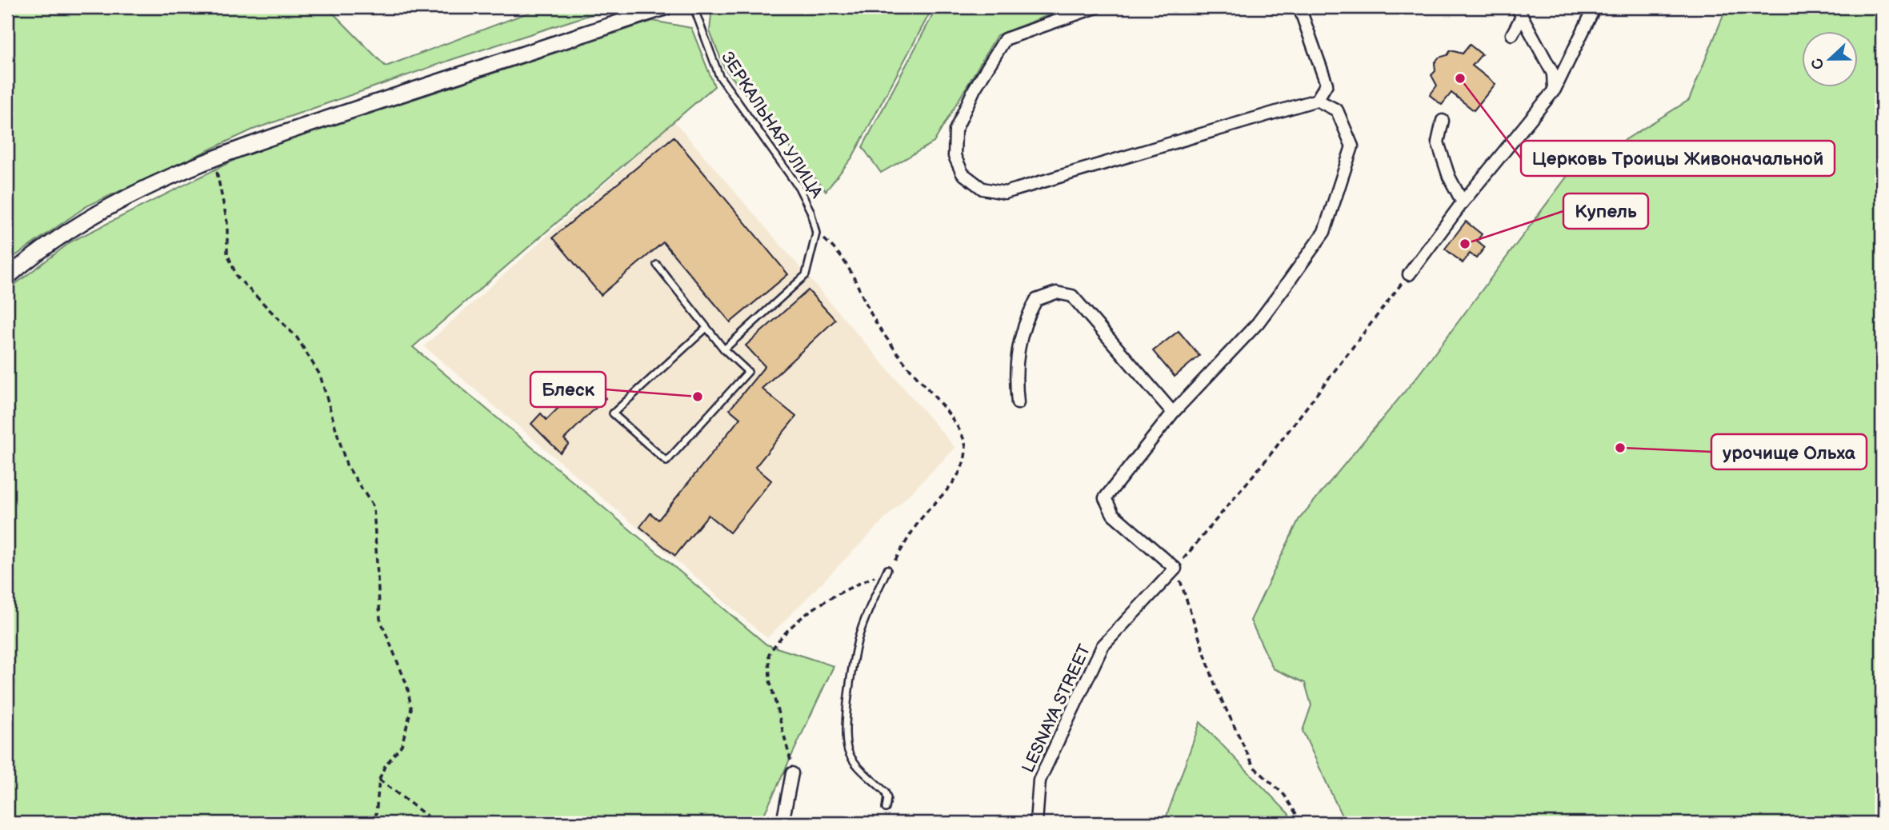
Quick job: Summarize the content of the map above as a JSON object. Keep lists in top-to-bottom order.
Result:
{
  "streets": {
    "street": ["LESNAYA STREET"],
    "lane": ["ЗЕРКАЛЬНАЯ УЛИЦА"]
  },
  "places": [
    "Церковь Троицы Живоначальной",
    "Купель",
    "Блеск",
    "урочище Ольха"
  ],
  "north": "left"
}
